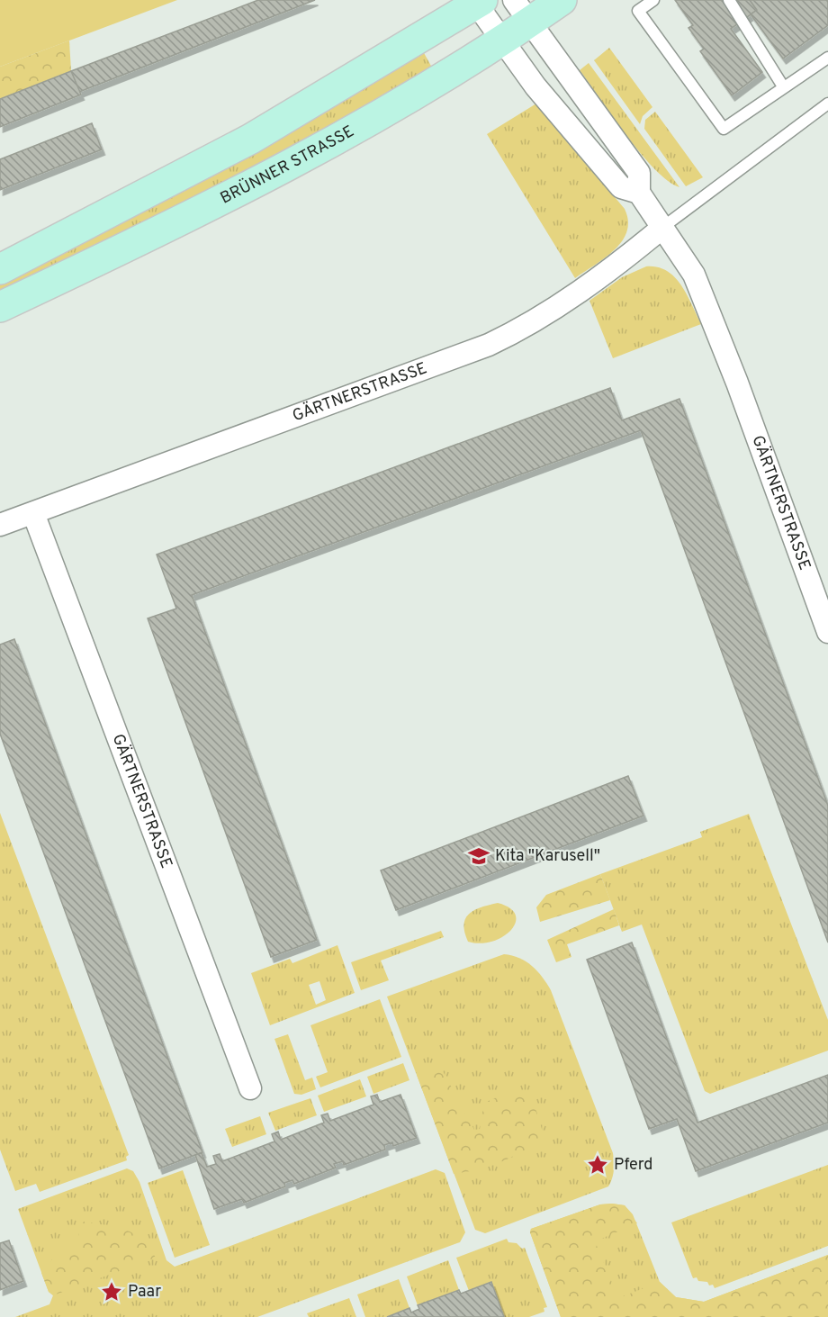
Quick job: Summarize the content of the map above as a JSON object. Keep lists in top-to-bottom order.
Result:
{
  "streets": {
    "main road": ["BRÜNNER STRASSE"],
    "street": ["GÄRTNERSTRASSE"]
  },
  "crossings": [
    ["BRÜNNER STRASSE", "GÄRTNERSTRASSE"]
  ],
  "places": {
    "school or university": ["Kita \"Karusell\""],
    "place": ["Pferd", "Paar"]
  }
}
